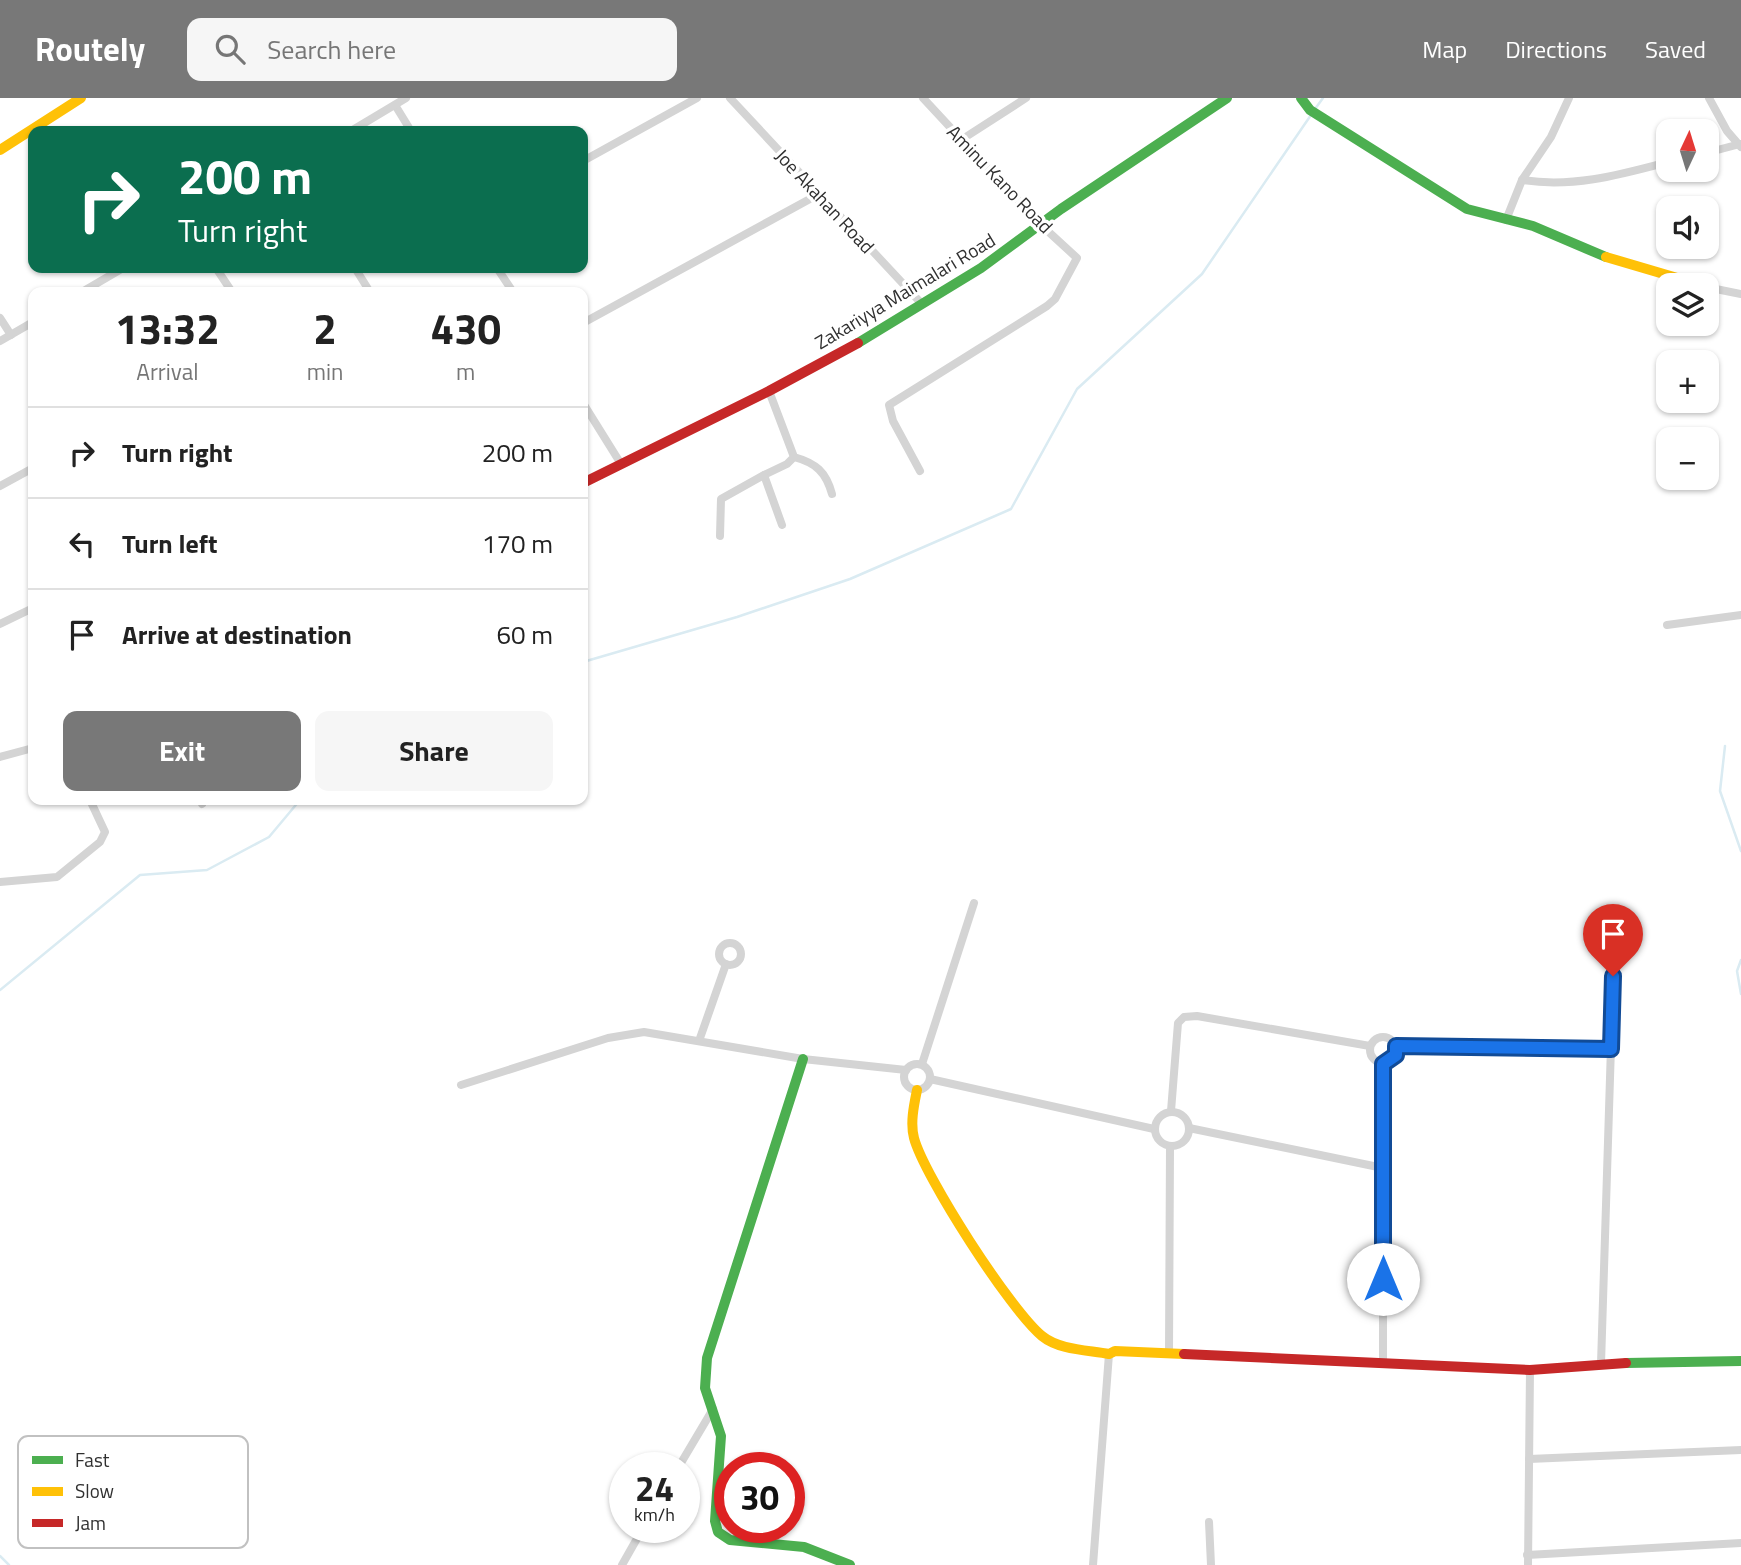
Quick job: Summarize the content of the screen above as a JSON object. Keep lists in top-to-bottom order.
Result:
{
  "streets": {
    "main road": ["Zakariyya Maimalari Road"],
    "street": ["Aminu Kano Road", "Joe Akahan Road"]
  },
  "crossings": [
    ["Aminu Kano Road", "Zakariyya Maimalari Road"],
    ["Joe Akahan Road", "Zakariyya Maimalari Road"]
  ],
  "legend": ["Fast", "Slow", "Jam"],
  "north": "top",
  "page": {
    "header": "Routely",
    "search": "Search here",
    "nav": ["Map", "Directions", "Saved"],
    "map_buttons": ["+", "−"],
    "turn": ["200 m", "Turn right"],
    "eta": [
      "13:32",
      "Arrival",
      "2",
      "min",
      "430",
      "m"
    ],
    "list": [
      {
        "name": "Turn right",
        "value": "200 m"
      },
      {
        "name": "Turn left",
        "value": "170 m"
      },
      {
        "name": "Arrive at destination",
        "value": "60 m"
      }
    ],
    "buttons": ["Exit", "Share"],
    "speed": "24 km/h",
    "limit": "30"
  }
}
